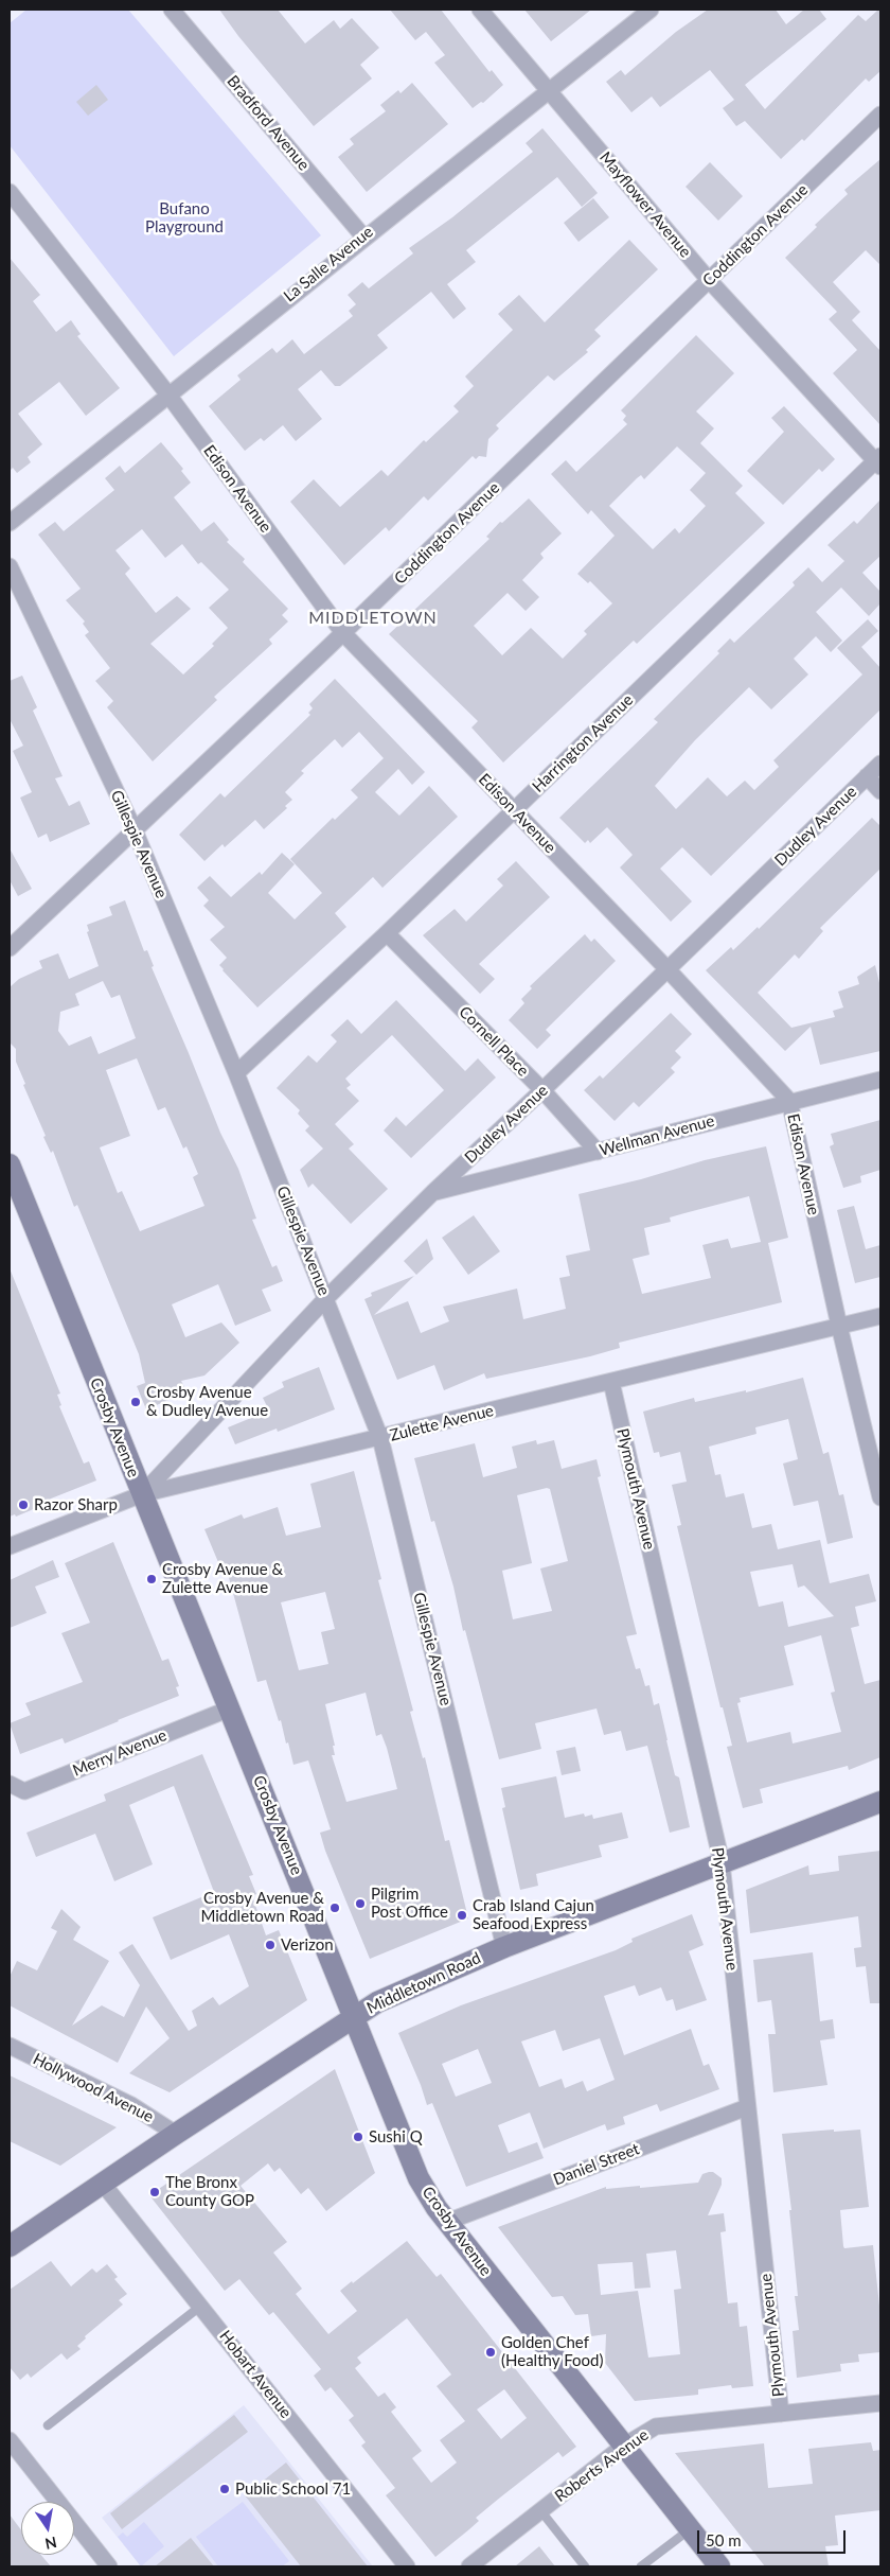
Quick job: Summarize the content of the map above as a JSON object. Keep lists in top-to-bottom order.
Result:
{
  "streets": {
    "street": [
      "Bradford Avenue",
      "Mayflower Avenue",
      "Coddington Avenue",
      "La Salle Avenue",
      "Edison Avenue",
      "Harrington Avenue",
      "Dudley Avenue",
      "Gillespie Avenue",
      "Cornell Place",
      "Wellman Avenue",
      "Zulette Avenue",
      "Crosby Avenue",
      "Plymouth Avenue",
      "Merry Avenue",
      "Middletown Road",
      "Hollywood Avenue",
      "Daniel Street",
      "Hobart Avenue",
      "Roberts Avenue"
    ]
  },
  "crossings": [
    ["Bradford Avenue", "La Salle Avenue"],
    ["Mayflower Avenue", "Coddington Avenue"],
    ["Mayflower Avenue", "La Salle Avenue"],
    ["Mayflower Avenue", "Harrington Avenue"],
    ["Coddington Avenue", "Edison Avenue"],
    ["Coddington Avenue", "Gillespie Avenue"],
    ["La Salle Avenue", "Edison Avenue"],
    ["Edison Avenue", "Harrington Avenue"],
    ["Edison Avenue", "Dudley Avenue"],
    ["Edison Avenue", "Wellman Avenue"],
    ["Edison Avenue", "Zulette Avenue"],
    ["Harrington Avenue", "Gillespie Avenue"],
    ["Harrington Avenue", "Cornell Place"],
    ["Dudley Avenue", "Gillespie Avenue"],
    ["Dudley Avenue", "Cornell Place"],
    ["Dudley Avenue", "Wellman Avenue"],
    ["Dudley Avenue", "Zulette Avenue"],
    ["Dudley Avenue", "Crosby Avenue"],
    ["Gillespie Avenue", "Zulette Avenue"],
    ["Gillespie Avenue", "Middletown Road"],
    ["Cornell Place", "Wellman Avenue"],
    ["Zulette Avenue", "Crosby Avenue"],
    ["Zulette Avenue", "Plymouth Avenue"],
    ["Crosby Avenue", "Merry Avenue"],
    ["Crosby Avenue", "Middletown Road"],
    ["Crosby Avenue", "Daniel Street"],
    ["Crosby Avenue", "Roberts Avenue"],
    ["Plymouth Avenue", "Middletown Road"],
    ["Plymouth Avenue", "Daniel Street"],
    ["Plymouth Avenue", "Roberts Avenue"],
    ["Middletown Road", "Hollywood Avenue"],
    ["Middletown Road", "Hobart Avenue"]
  ],
  "districts": ["MIDDLETOWN"],
  "parks": ["Bufano Playground"],
  "places": [
    "Crosby Avenue & Dudley Avenue",
    "Razor Sharp",
    "Crosby Avenue & Zulette Avenue",
    "Pilgrim Post Office",
    "Crosby Avenue & Middletown Road",
    "Crab Island Cajun Seafood Express",
    "Verizon",
    "Sushi Q",
    "The Bronx County GOP",
    "Golden Chef (Healthy Food)",
    "Public School 71"
  ],
  "scale_bar": "50 m",
  "north": "bottom"
}
